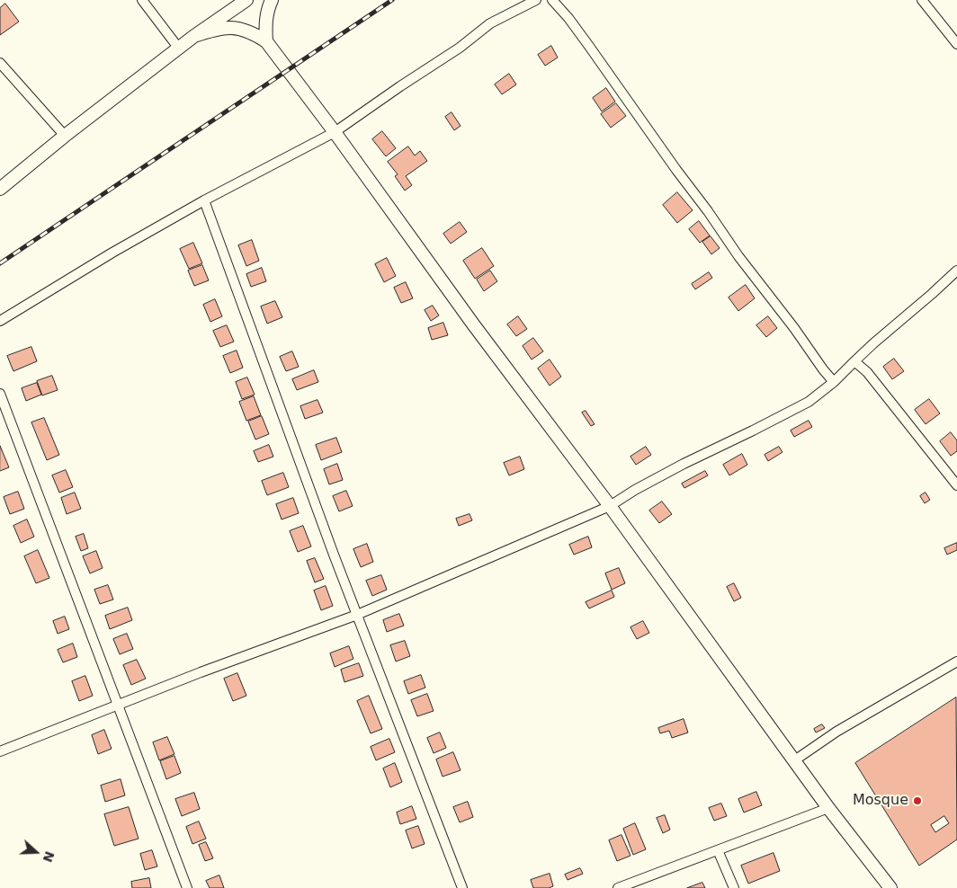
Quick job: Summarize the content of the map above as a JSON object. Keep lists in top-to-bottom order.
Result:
{
  "places": ["Mosque"],
  "north": "right"
}
